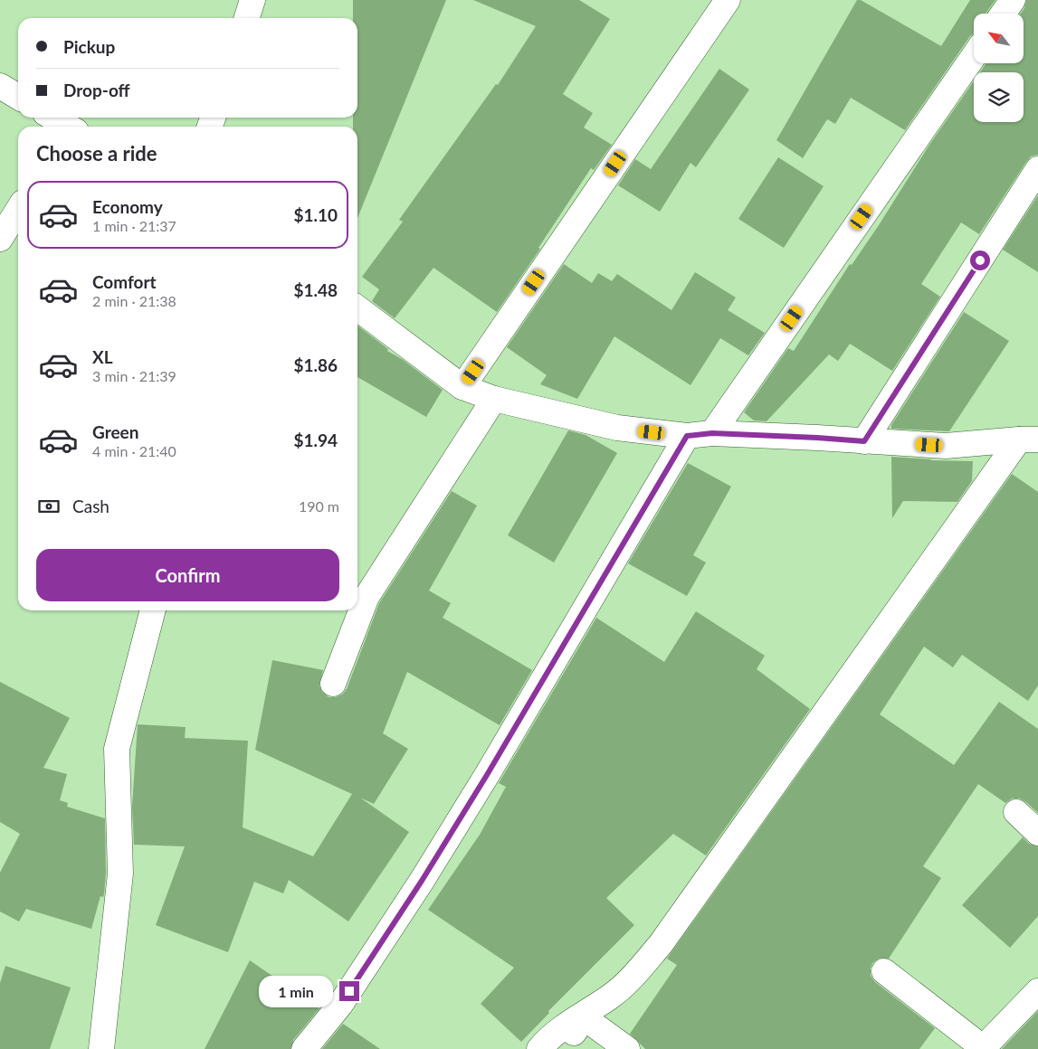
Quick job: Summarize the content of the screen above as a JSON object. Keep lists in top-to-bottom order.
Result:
{
  "north": "top left",
  "page": {
    "banner": ["Pickup", "Drop-off"],
    "heading": "Choose a ride",
    "list": [
      {
        "name": "Economy",
        "note": "1 min · 21:37",
        "value": "$1.10"
      },
      {
        "name": "Comfort",
        "note": "2 min · 21:38",
        "value": "$1.48"
      },
      {
        "name": "XL",
        "note": "3 min · 21:39",
        "value": "$1.86"
      },
      {
        "name": "Green",
        "note": "4 min · 21:40",
        "value": "$1.94"
      }
    ],
    "pay": ["Cash", "190 m"],
    "buttons": "Confirm",
    "bubble": "1 min"
  }
}
